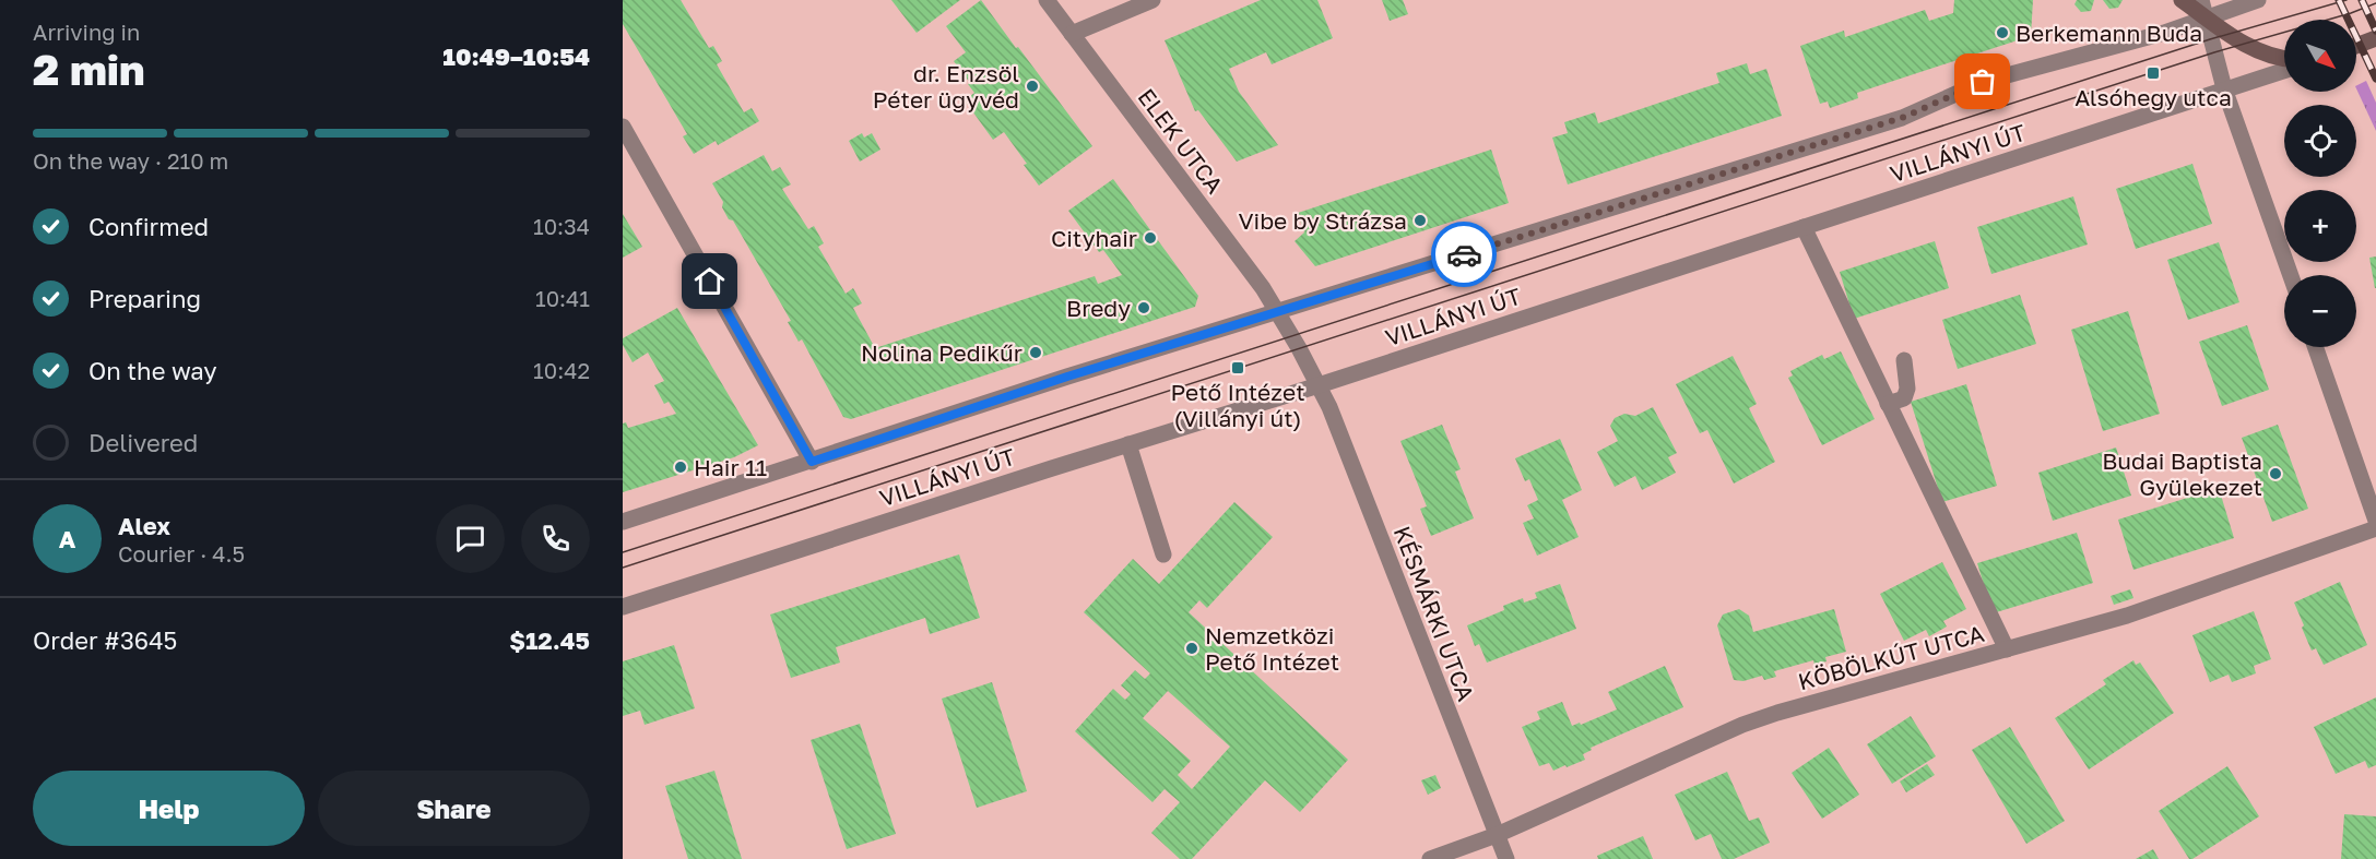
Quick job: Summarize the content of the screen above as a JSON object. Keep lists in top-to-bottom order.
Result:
{
  "streets": {
    "street": [
      "ELEK UTCA",
      "VILLÁNYI ÚT",
      "KÉSMÁRKI UTCA",
      "KÖBÖLKÚT UTCA"
    ]
  },
  "crossings": [
    ["ELEK UTCA", "VILLÁNYI ÚT"],
    ["ELEK UTCA", "KÉSMÁRKI UTCA"],
    ["VILLÁNYI ÚT", "KÉSMÁRKI UTCA"],
    ["KÉSMÁRKI UTCA", "KÖBÖLKÚT UTCA"]
  ],
  "places": {
    "other": [
      "Berkemann Buda",
      "dr. Enzsöl Péter ügyvéd",
      "Vibe by Strázsa",
      "Cityhair",
      "Bredy",
      "Nolina Pedikűr",
      "Hair 11",
      "Budai Baptista Gyülekezet",
      "Nemzetközi Pető Intézet"
    ],
    "transit": ["Alsóhegy utca", "Pető Intézet (Villányi út)"]
  },
  "north": "bottom right",
  "page": {
    "heading": ["2 min", "Arriving in", "10:49–10:54"],
    "panel": [
      "Alex",
      "Courier · 4.5",
      "Order #3645",
      "$12.45"
    ],
    "map_buttons": ["+", "−"],
    "bar": "On the way · 210 m",
    "list": [
      ["Confirmed", "10:34"],
      ["Preparing", "10:41"],
      ["On the way", "10:42"],
      "Delivered"
    ],
    "round": "A",
    "buttons": ["Help", "Share"]
  }
}
